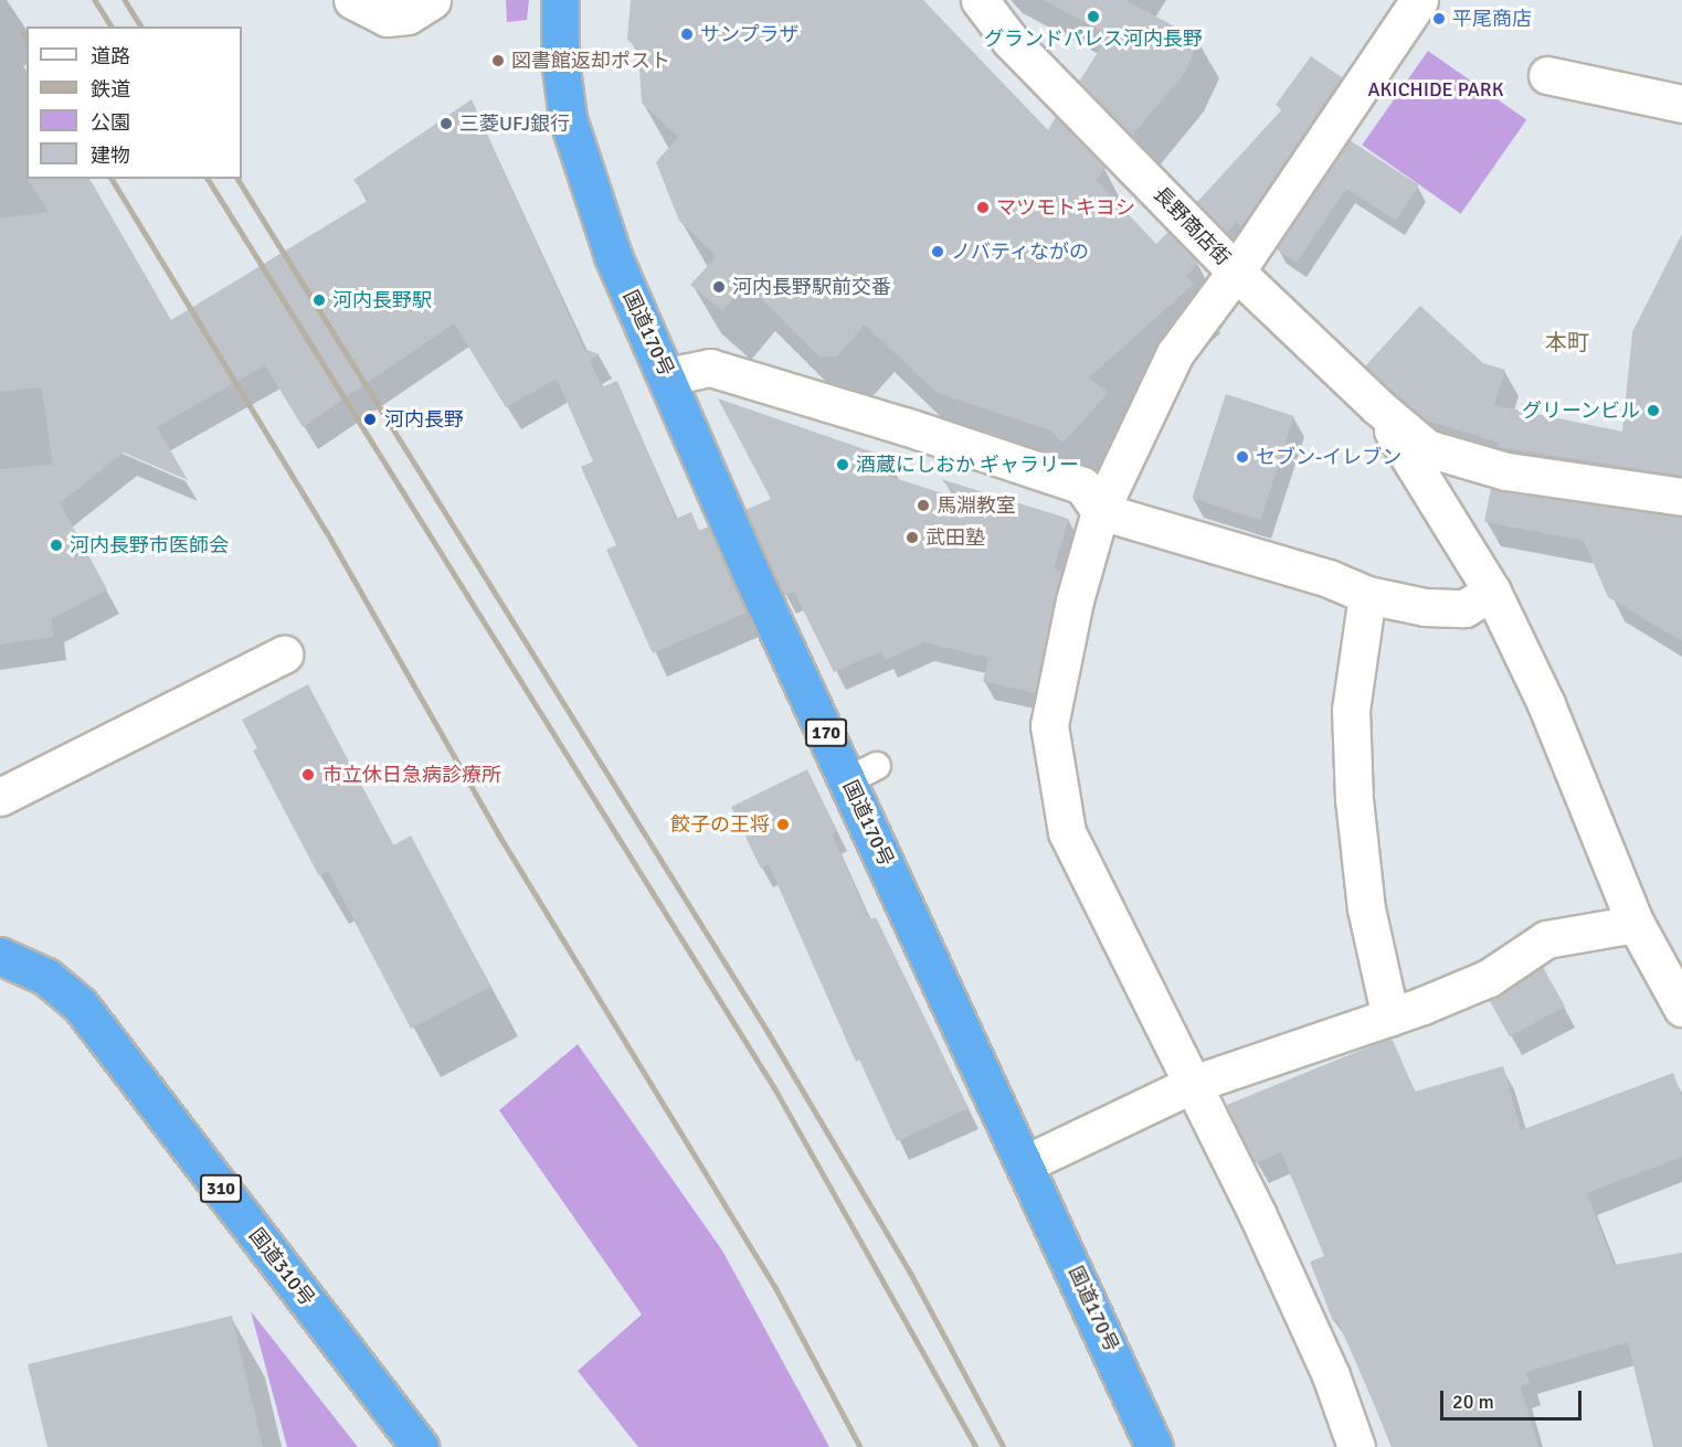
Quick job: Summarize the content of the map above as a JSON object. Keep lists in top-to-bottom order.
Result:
{
  "streets": {
    "highway": [
      "国道170号",
      "170",
      "310",
      "国道310号"
    ],
    "street": ["長野商店街"]
  },
  "districts": ["本町"],
  "parks": ["AKICHIDE PARK"],
  "places": [
    "グランドパレス河内長野",
    "平尾商店",
    "サンプラザ",
    "図書館返却ポスト",
    "三菱UFJ銀行",
    "マツモトキヨシ",
    "ノバティながの",
    "河内長野駅前交番",
    "河内長野駅",
    "グリーンビル",
    "河内長野",
    "セブン-イレブン",
    "酒蔵にしおか ギャラリー",
    "馬淵教室",
    "武田塾",
    "河内長野市医師会",
    "市立休日急病診療所",
    "餃子の王将"
  ],
  "legend": [
    "道路",
    "鉄道",
    "公園",
    "建物"
  ],
  "scale_bar": "20 m"
}
